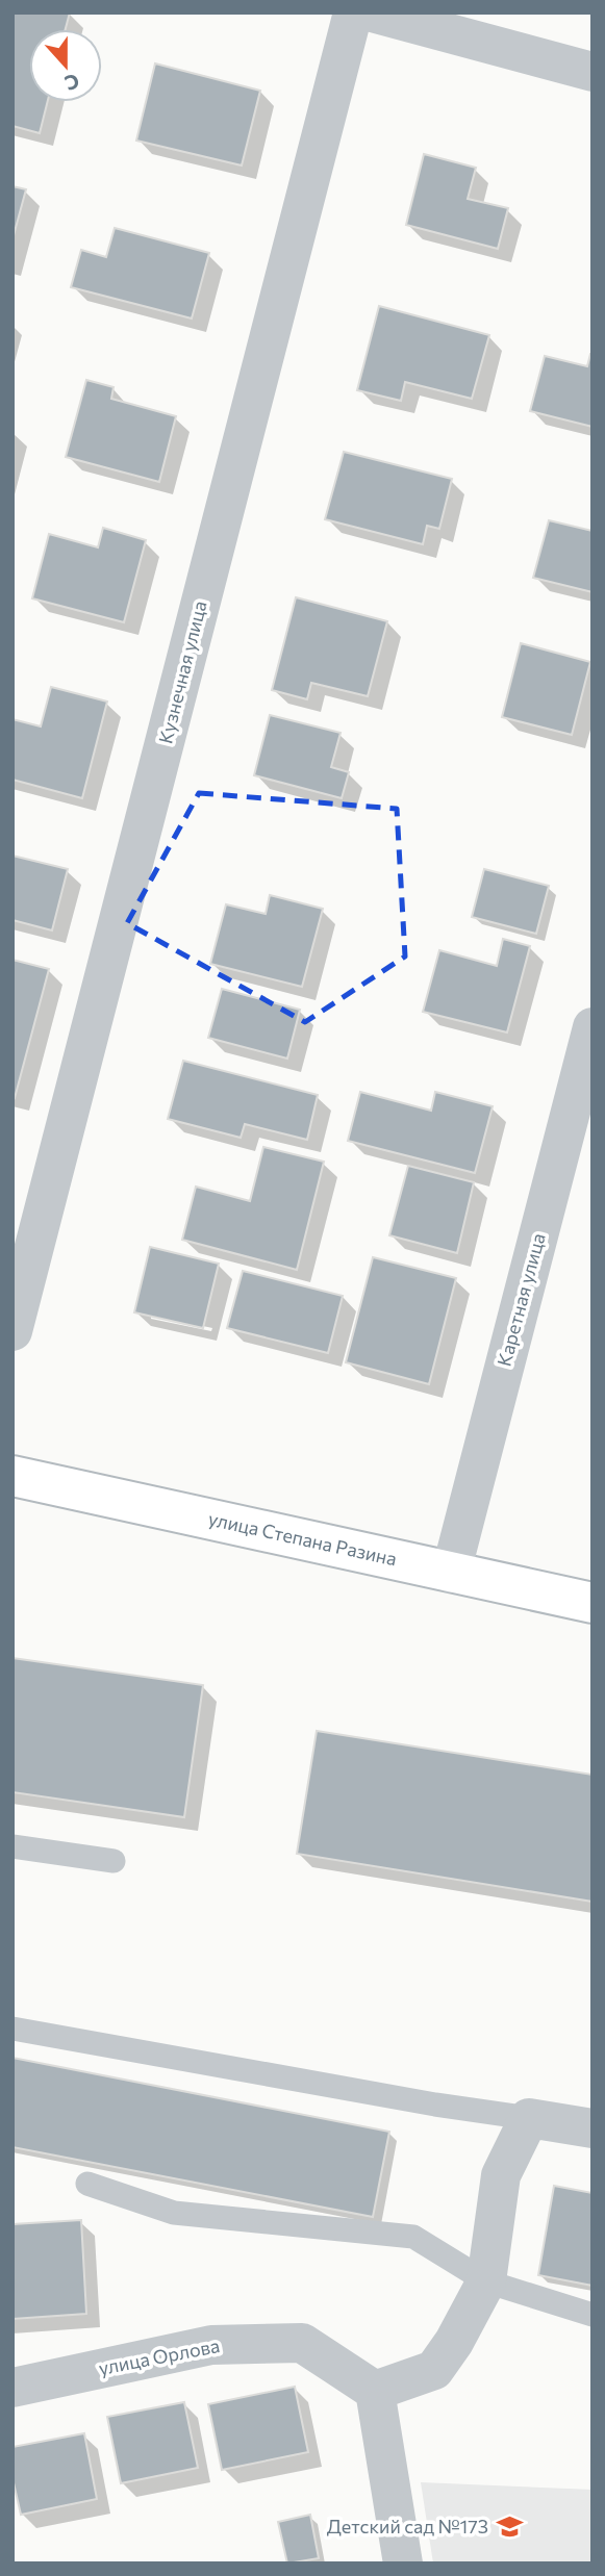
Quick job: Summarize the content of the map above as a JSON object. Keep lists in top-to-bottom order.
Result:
{
  "streets": {
    "main road": ["улица Степана Разина"],
    "street": ["Кузнечная улица", "Каретная улица", "улица Орлова"]
  },
  "crossings": [
    ["Каретная улица", "улица Степана Разина"]
  ],
  "places": {
    "school or university": ["Детский сад №173"]
  },
  "north": "bottom"
}
